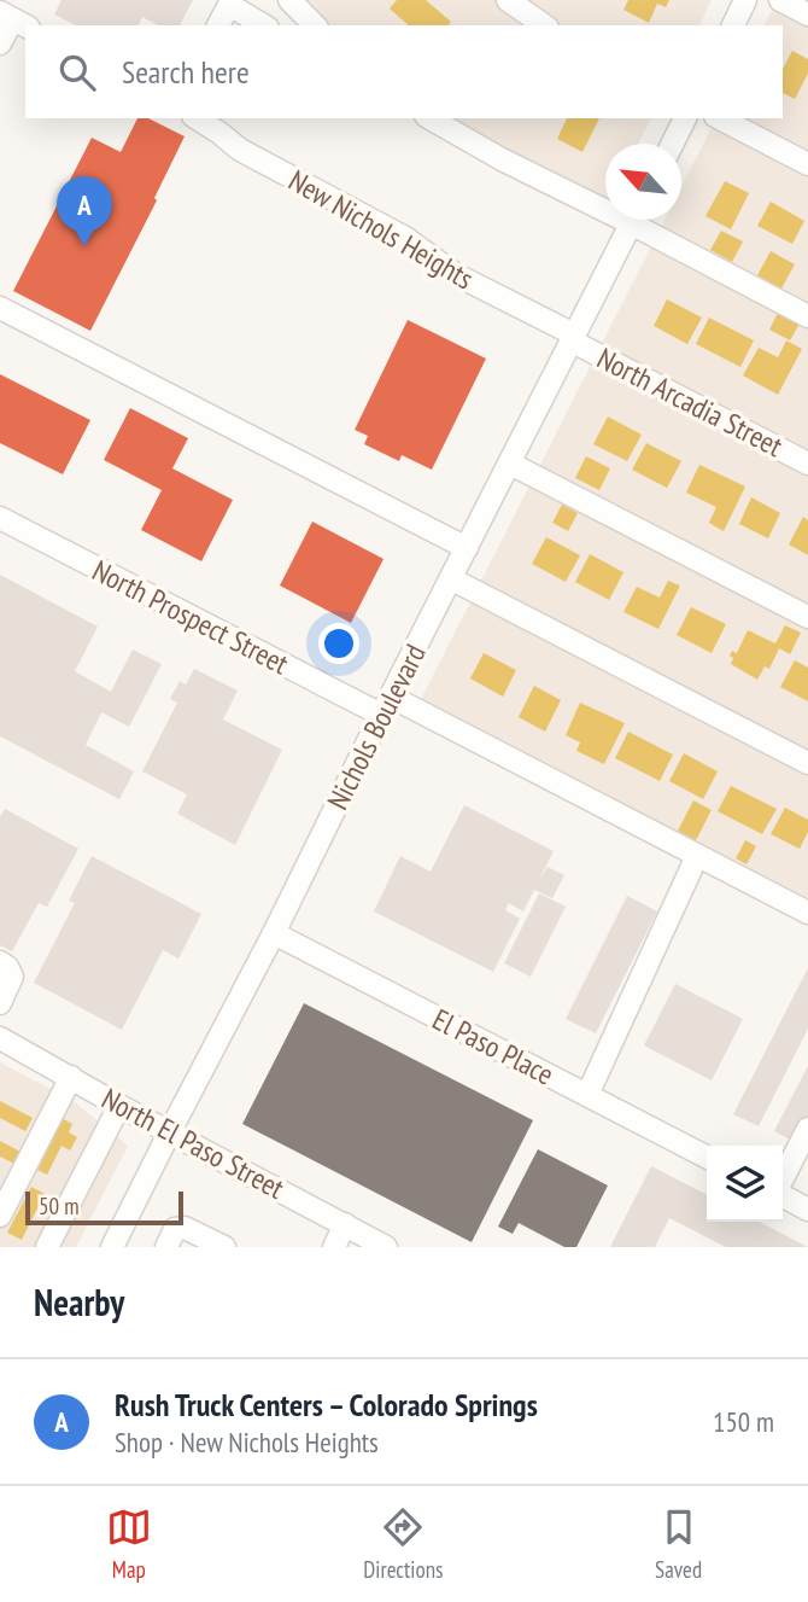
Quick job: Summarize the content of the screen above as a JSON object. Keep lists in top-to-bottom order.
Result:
{
  "streets": {
    "street": [
      "New Nichols Heights",
      "North Arcadia Street",
      "North Prospect Street",
      "Nichols Boulevard",
      "El Paso Place",
      "North El Paso Street"
    ]
  },
  "crossings": [
    ["New Nichols Heights", "North Arcadia Street"],
    ["New Nichols Heights", "Nichols Boulevard"],
    ["North Arcadia Street", "Nichols Boulevard"],
    ["North Prospect Street", "Nichols Boulevard"],
    ["Nichols Boulevard", "El Paso Place"],
    ["Nichols Boulevard", "North El Paso Street"]
  ],
  "scale_bar": "50 m",
  "north": "top left",
  "page": {
    "search": "Search here",
    "pins": "A",
    "scale": "50 m",
    "heading": "Nearby",
    "list": [
      {
        "mark": "A",
        "name": "Rush Truck Centers – Colorado Springs",
        "note": "Shop · New Nichols Heights",
        "value": "150 m"
      }
    ],
    "nav": ["Map", "Directions", "Saved"]
  }
}
